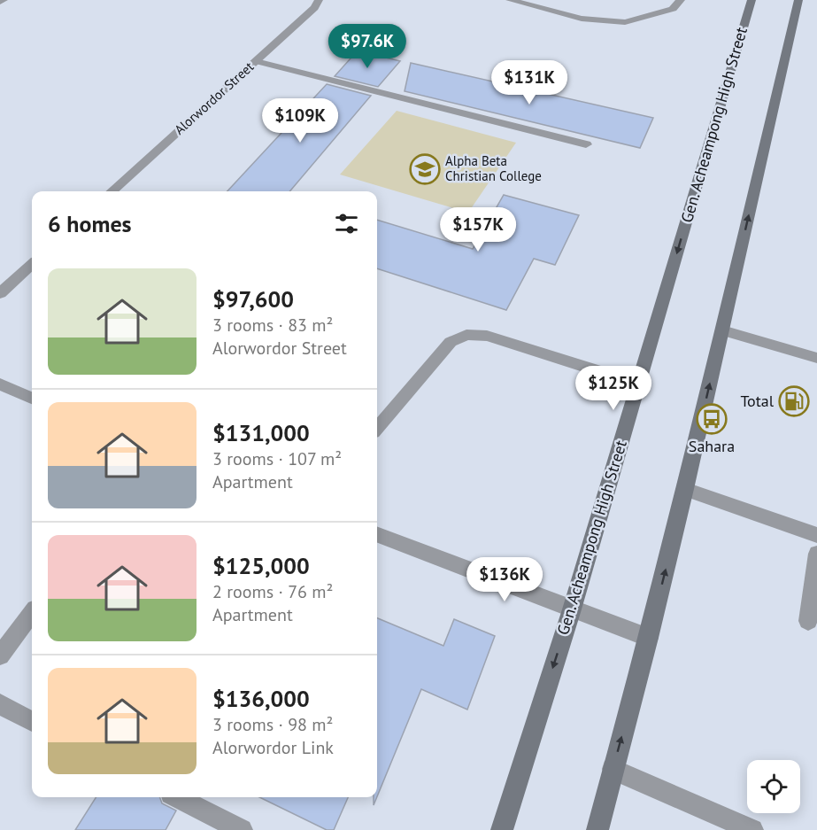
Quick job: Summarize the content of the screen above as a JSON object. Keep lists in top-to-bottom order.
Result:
{
  "streets": {
    "main road": ["Gen. Acheampong High Street"],
    "street": ["Alorwordor Street"]
  },
  "places": {
    "school or university": ["Alpha Beta Christian College"],
    "fuel station": ["Total"],
    "bus stop": ["Sahara"]
  },
  "page": {
    "price": [
      "$97.6K",
      "$131K",
      "$109K",
      "$157K",
      "$125K",
      "$136K"
    ],
    "heading": "6 homes",
    "list": [
      {
        "name": "$97,600",
        "note": "3 rooms · 83 m² · Alorwordor Street"
      },
      {
        "name": "$131,000",
        "note": "3 rooms · 107 m² · Apartment"
      },
      {
        "name": "$125,000",
        "note": "2 rooms · 76 m² · Apartment"
      },
      {
        "name": "$136,000",
        "note": "3 rooms · 98 m² · Alorwordor Link"
      }
    ]
  }
}
